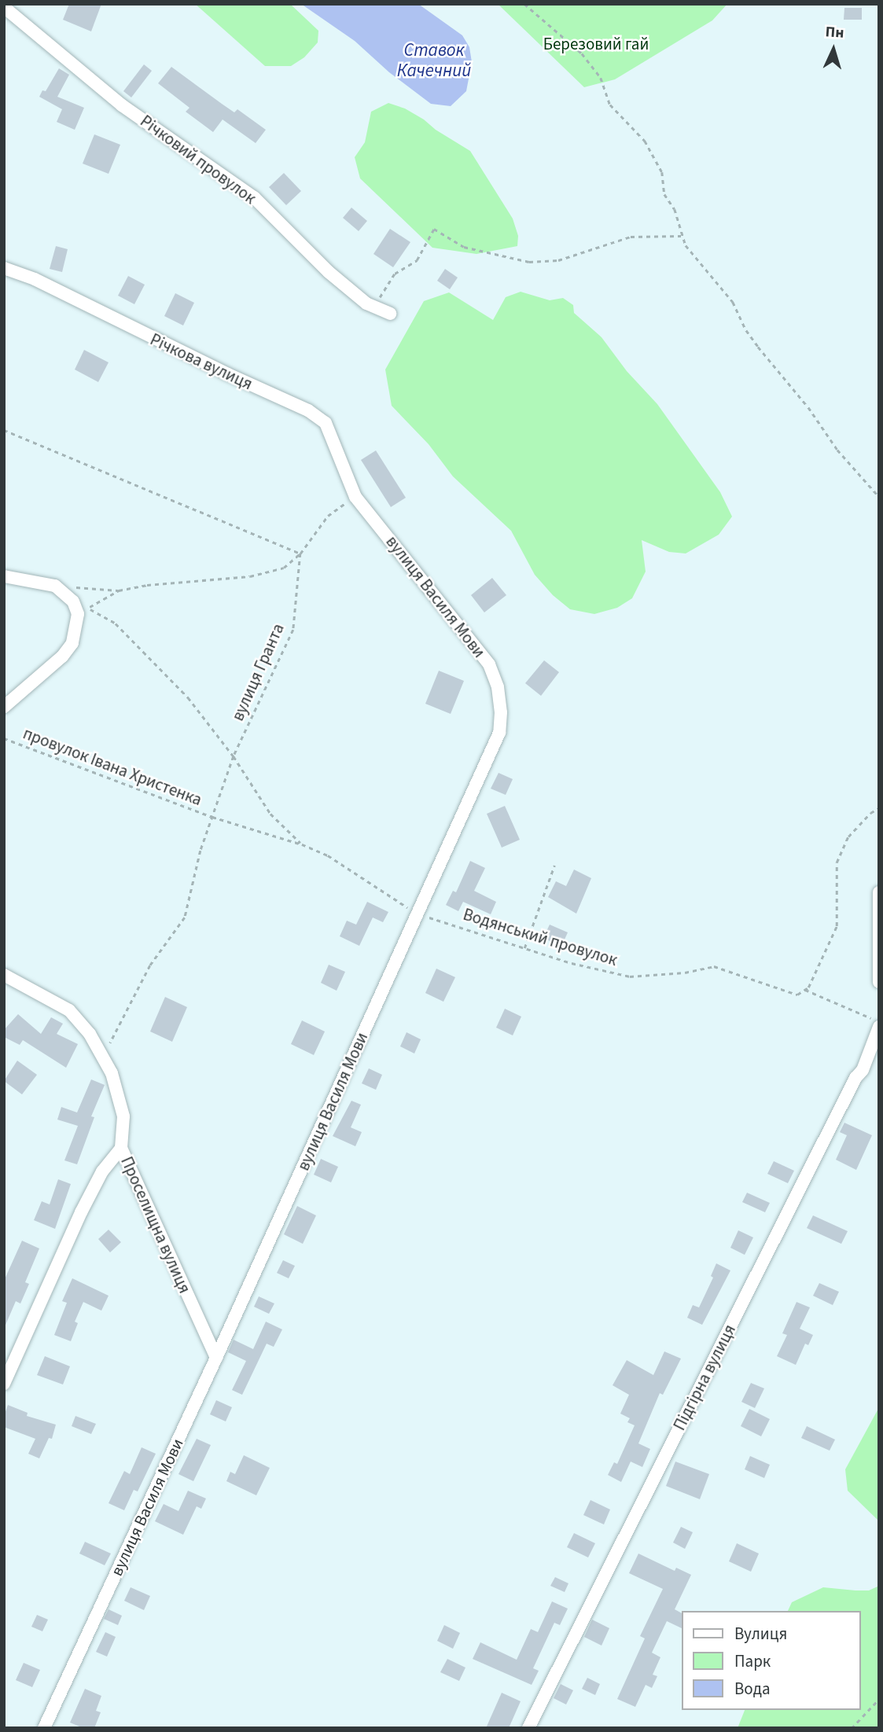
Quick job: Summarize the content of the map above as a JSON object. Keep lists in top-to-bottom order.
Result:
{
  "streets": {
    "street": [
      "Річковий провулок",
      "Річкова вулиця",
      "вулиця Василя Мови",
      "Проселищна вулиця",
      "Підгірна вулиця"
    ],
    "path": ["вулиця Гранта", "провулок Івана Христенка", "Водянський провулок"]
  },
  "crossings": [
    ["Річкова вулиця", "вулиця Василя Мови"],
    ["вулиця Василя Мови", "Водянський провулок"],
    ["вулиця Василя Мови", "Проселищна вулиця"],
    ["вулиця Гранта", "провулок Івана Христенка"],
    ["вулиця Гранта", "Водянський провулок"],
    ["вулиця Гранта", "Проселищна вулиця"],
    ["провулок Івана Христенка", "Водянський провулок"]
  ],
  "water": ["Ставок Качечний"],
  "parks": ["Березовий гай"],
  "legend": ["Вулиця", "Парк", "Вода"],
  "north": "top"
}
